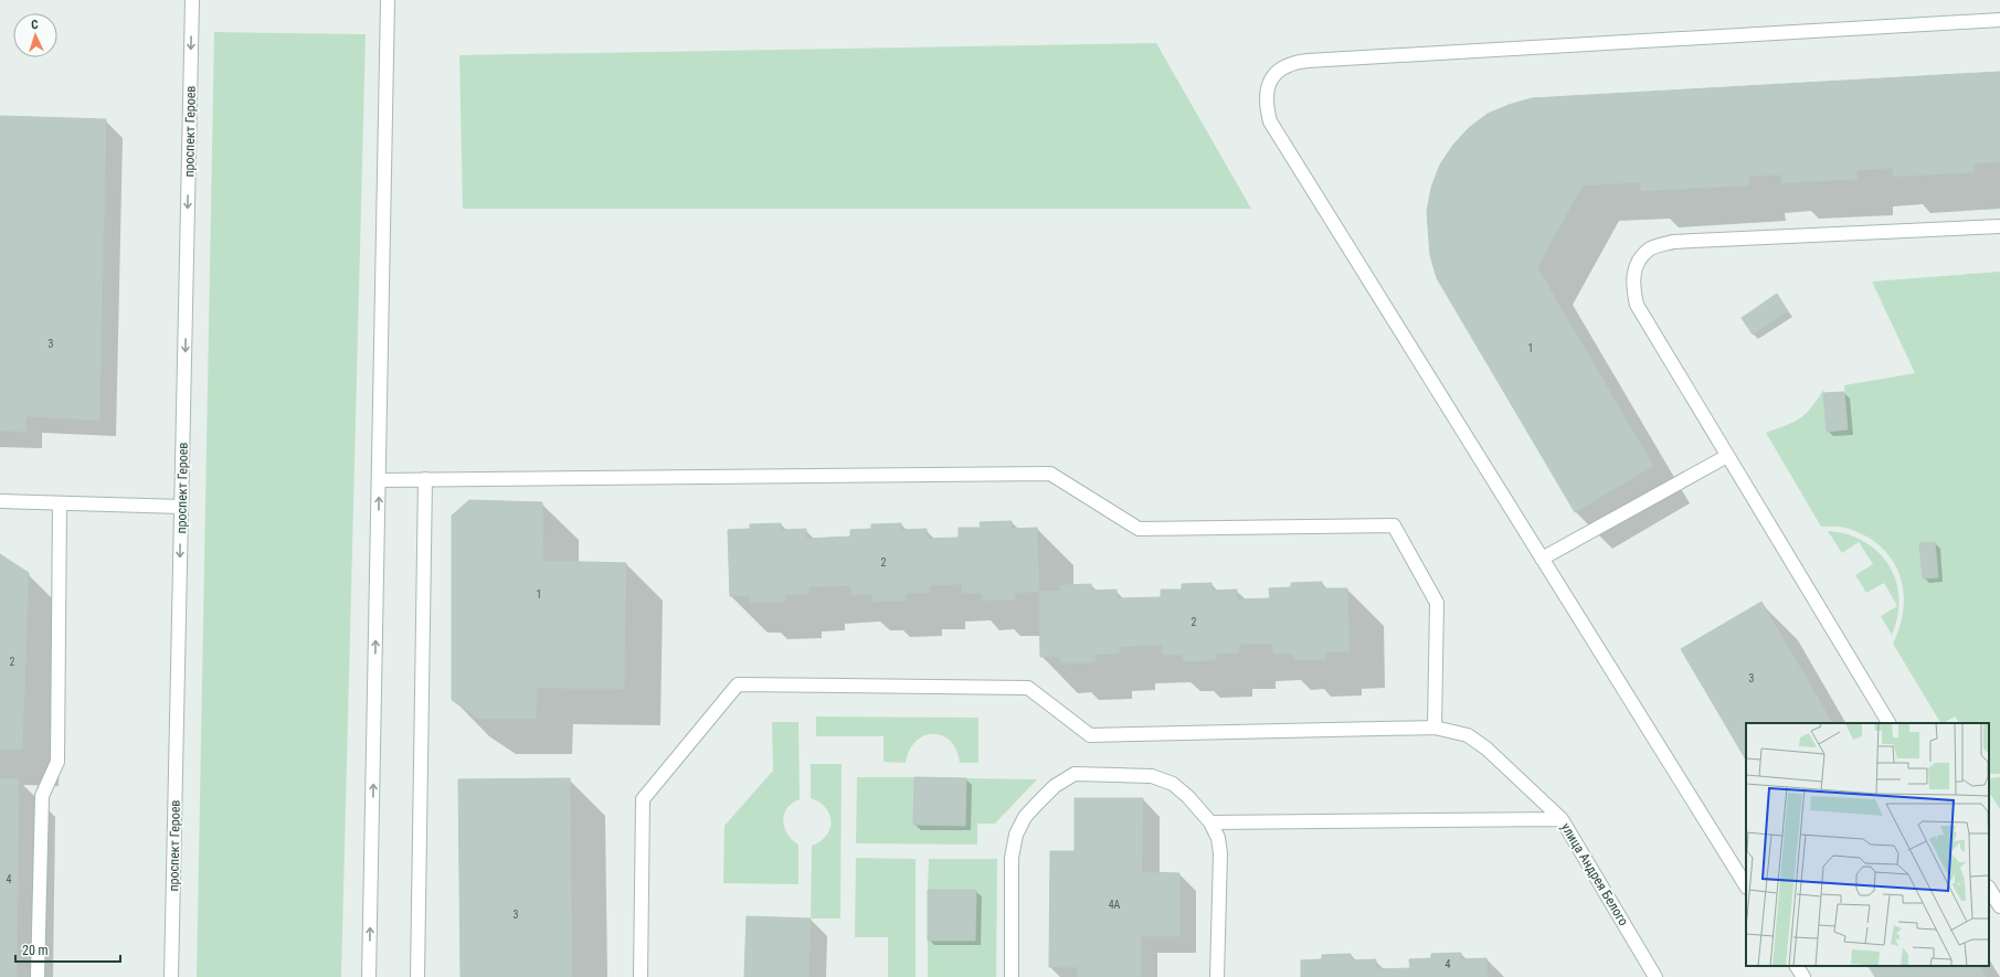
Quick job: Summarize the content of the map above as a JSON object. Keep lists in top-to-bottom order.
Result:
{
  "streets": {
    "street": ["проспект Героев", "улица Андрея Белого"]
  },
  "one_way": ["проспект Героев"],
  "house_numbers": [
    "3",
    "1",
    "2",
    "1",
    "2",
    "2",
    "3",
    "4",
    "4А",
    "3",
    "4"
  ],
  "scale_bar": "20 m",
  "north": "top"
}
